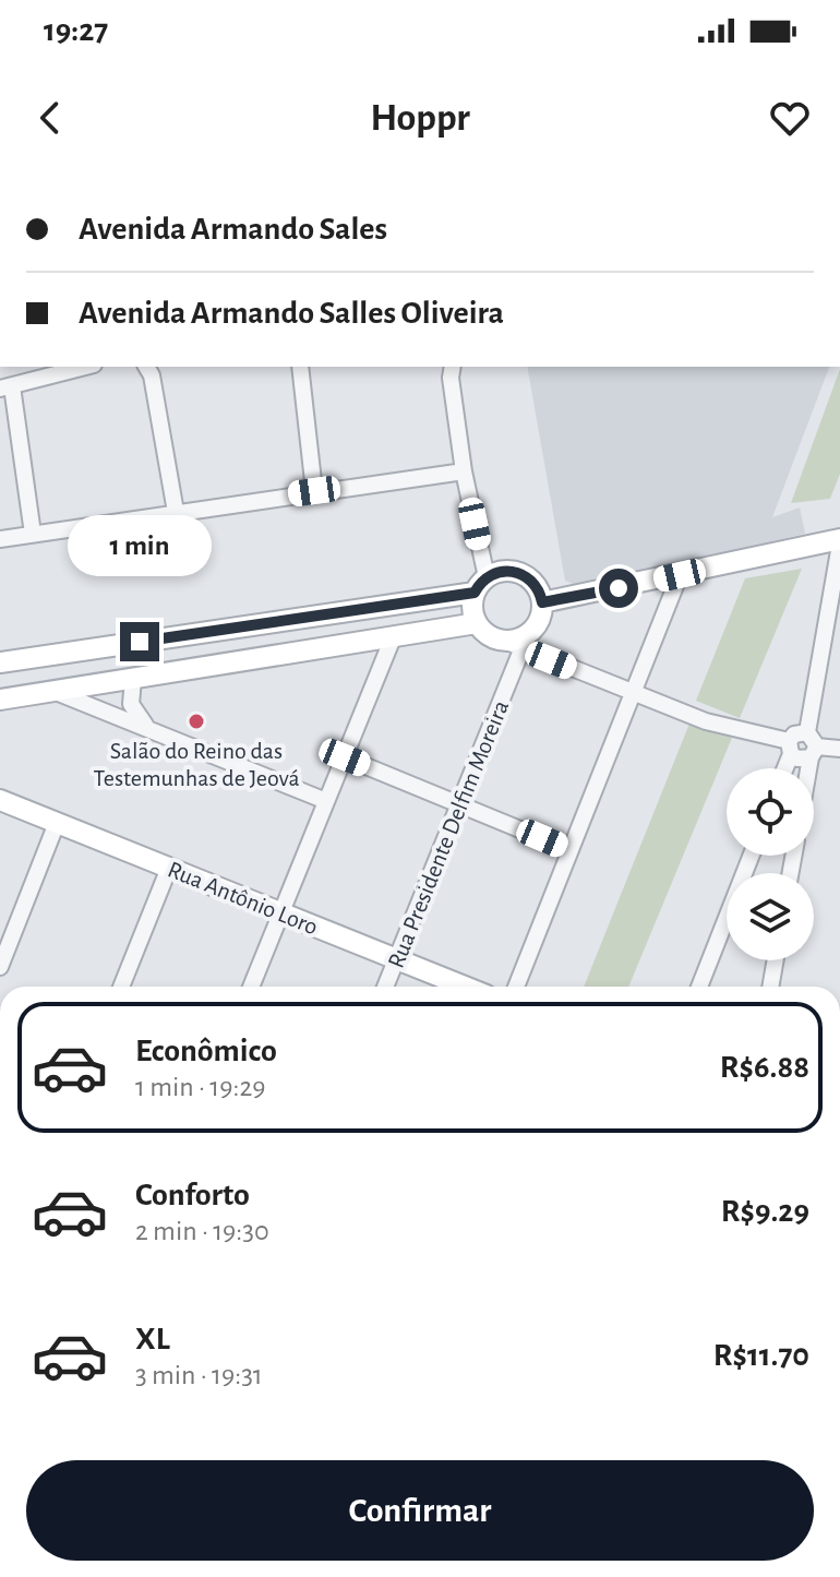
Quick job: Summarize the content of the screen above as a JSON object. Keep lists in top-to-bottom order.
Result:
{
  "streets": {
    "street": ["Rua Presidente Delfim Moreira", "Rua Antônio Loro"]
  },
  "crossings": [
    ["Rua Presidente Delfim Moreira", "Rua Antônio Loro"]
  ],
  "places": ["Salão do Reino das Testemunhas de Jeová"],
  "page": {
    "status": "19:27",
    "header": "Hoppr",
    "banner": ["Avenida Armando Sales", "Avenida Armando Salles Oliveira"],
    "bubble": "1 min",
    "list": [
      {
        "name": "Econômico",
        "note": "1 min · 19:29",
        "value": "R$6.88"
      },
      {
        "name": "Conforto",
        "note": "2 min · 19:30",
        "value": "R$9.29"
      },
      {
        "name": "XL",
        "note": "3 min · 19:31",
        "value": "R$11.70"
      }
    ],
    "buttons": "Confirmar"
  }
}
